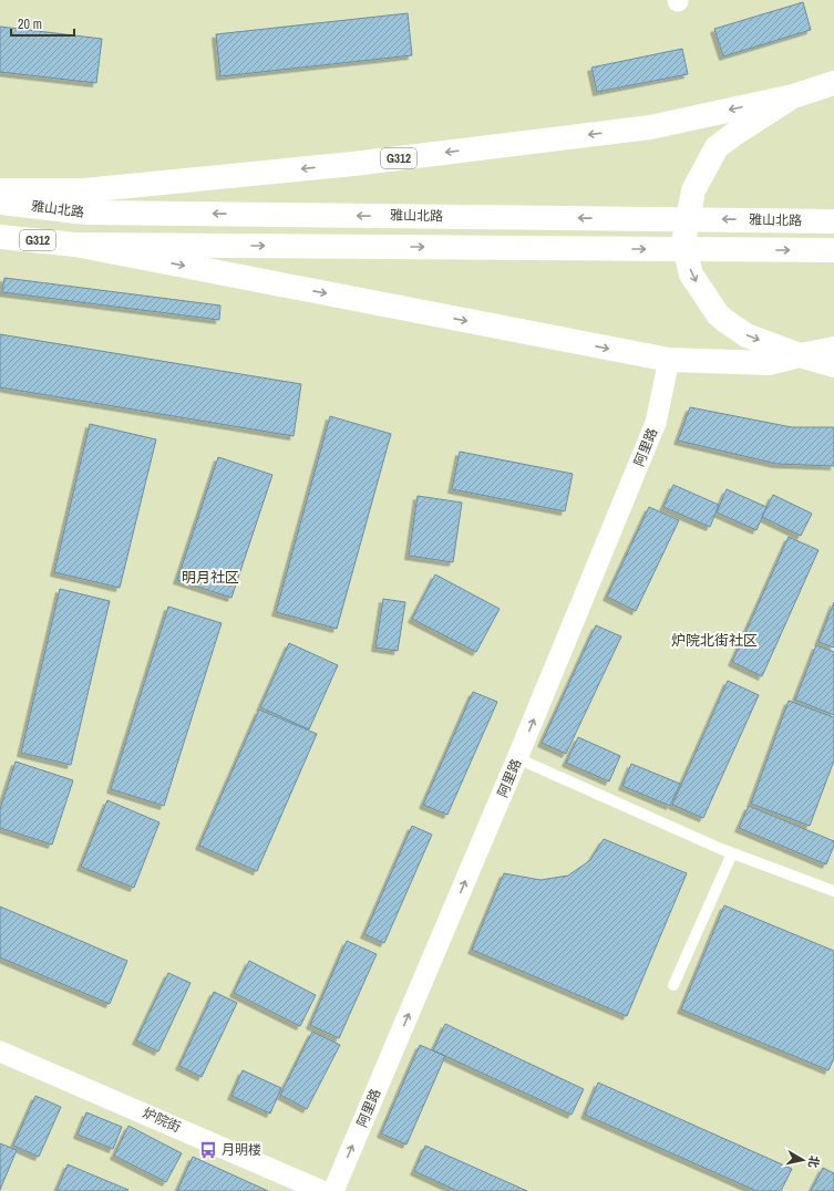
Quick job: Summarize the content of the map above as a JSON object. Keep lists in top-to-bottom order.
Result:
{
  "streets": {
    "main road": ["G312", "雅山北路"],
    "street": ["阿里路", "炉院街"]
  },
  "crossings": [
    ["G312", "雅山北路"],
    ["G312", "阿里路"]
  ],
  "one_way": ["阿里路"],
  "districts": ["明月社区", "炉院北街社区"],
  "places": {
    "bus stop": ["月明楼"]
  },
  "scale_bar": "20 m",
  "north": "right"
}
